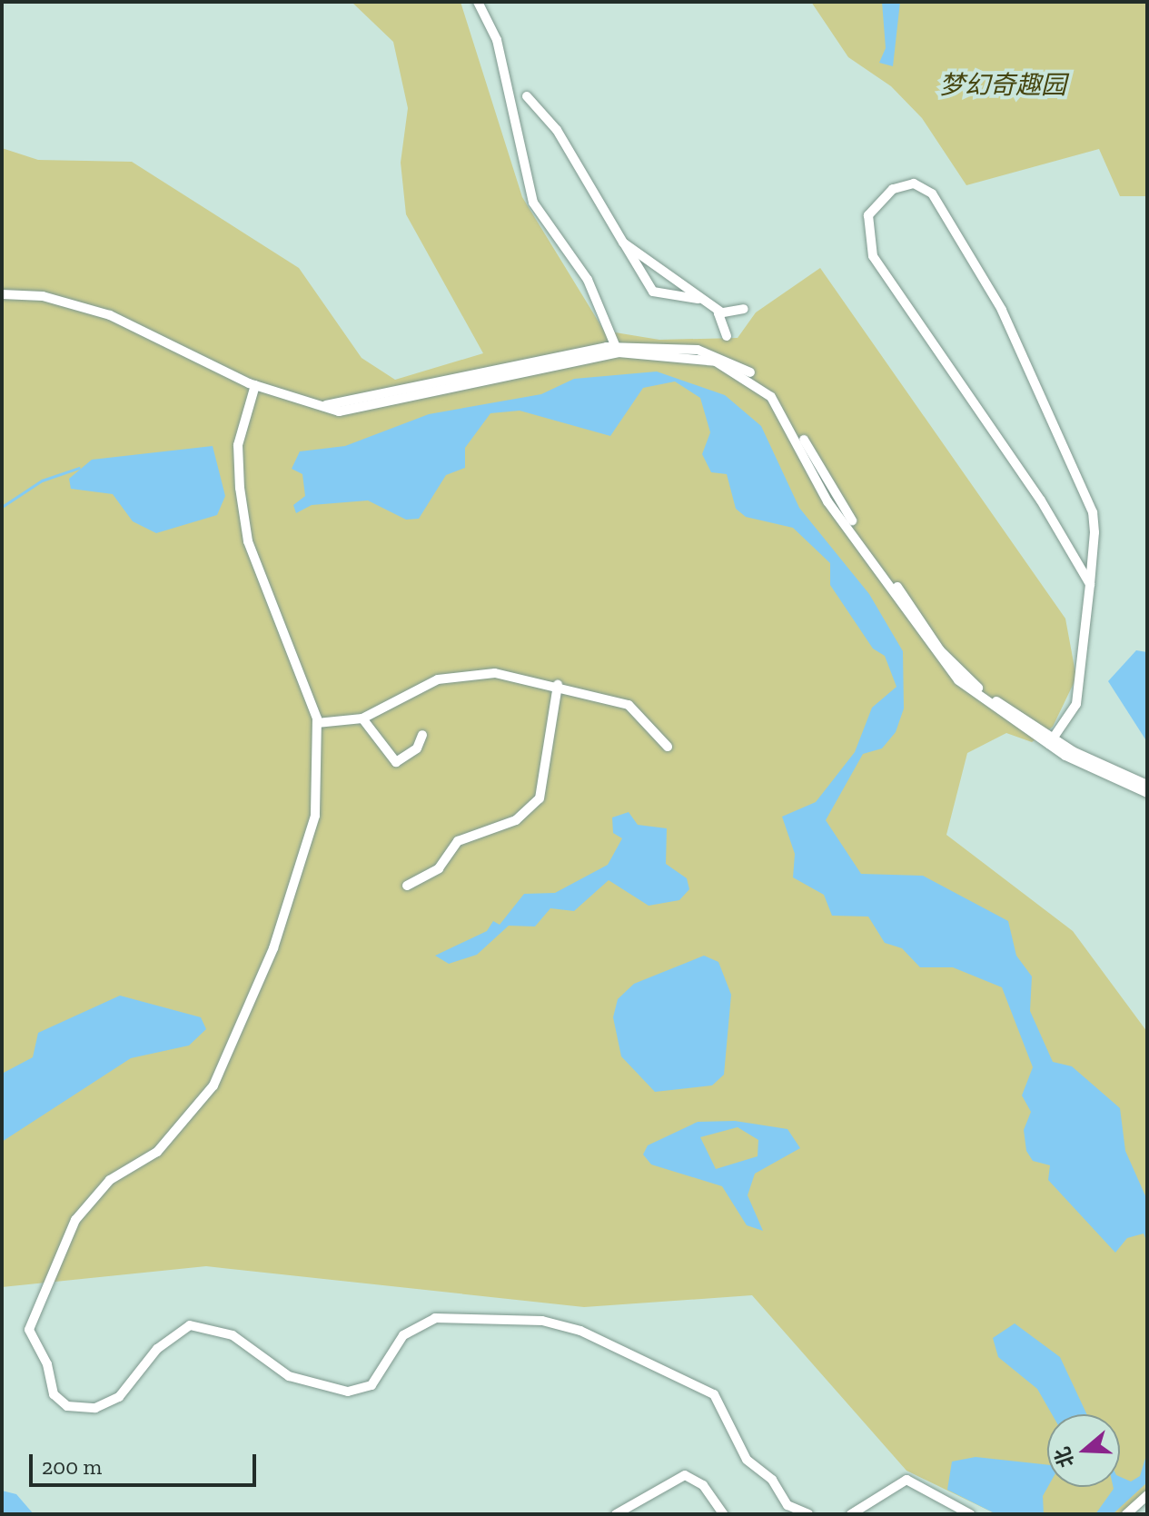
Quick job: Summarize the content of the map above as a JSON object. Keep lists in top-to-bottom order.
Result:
{
  "parks": ["梦幻奇趣园"],
  "scale_bar": "200 m",
  "north": "left"
}
